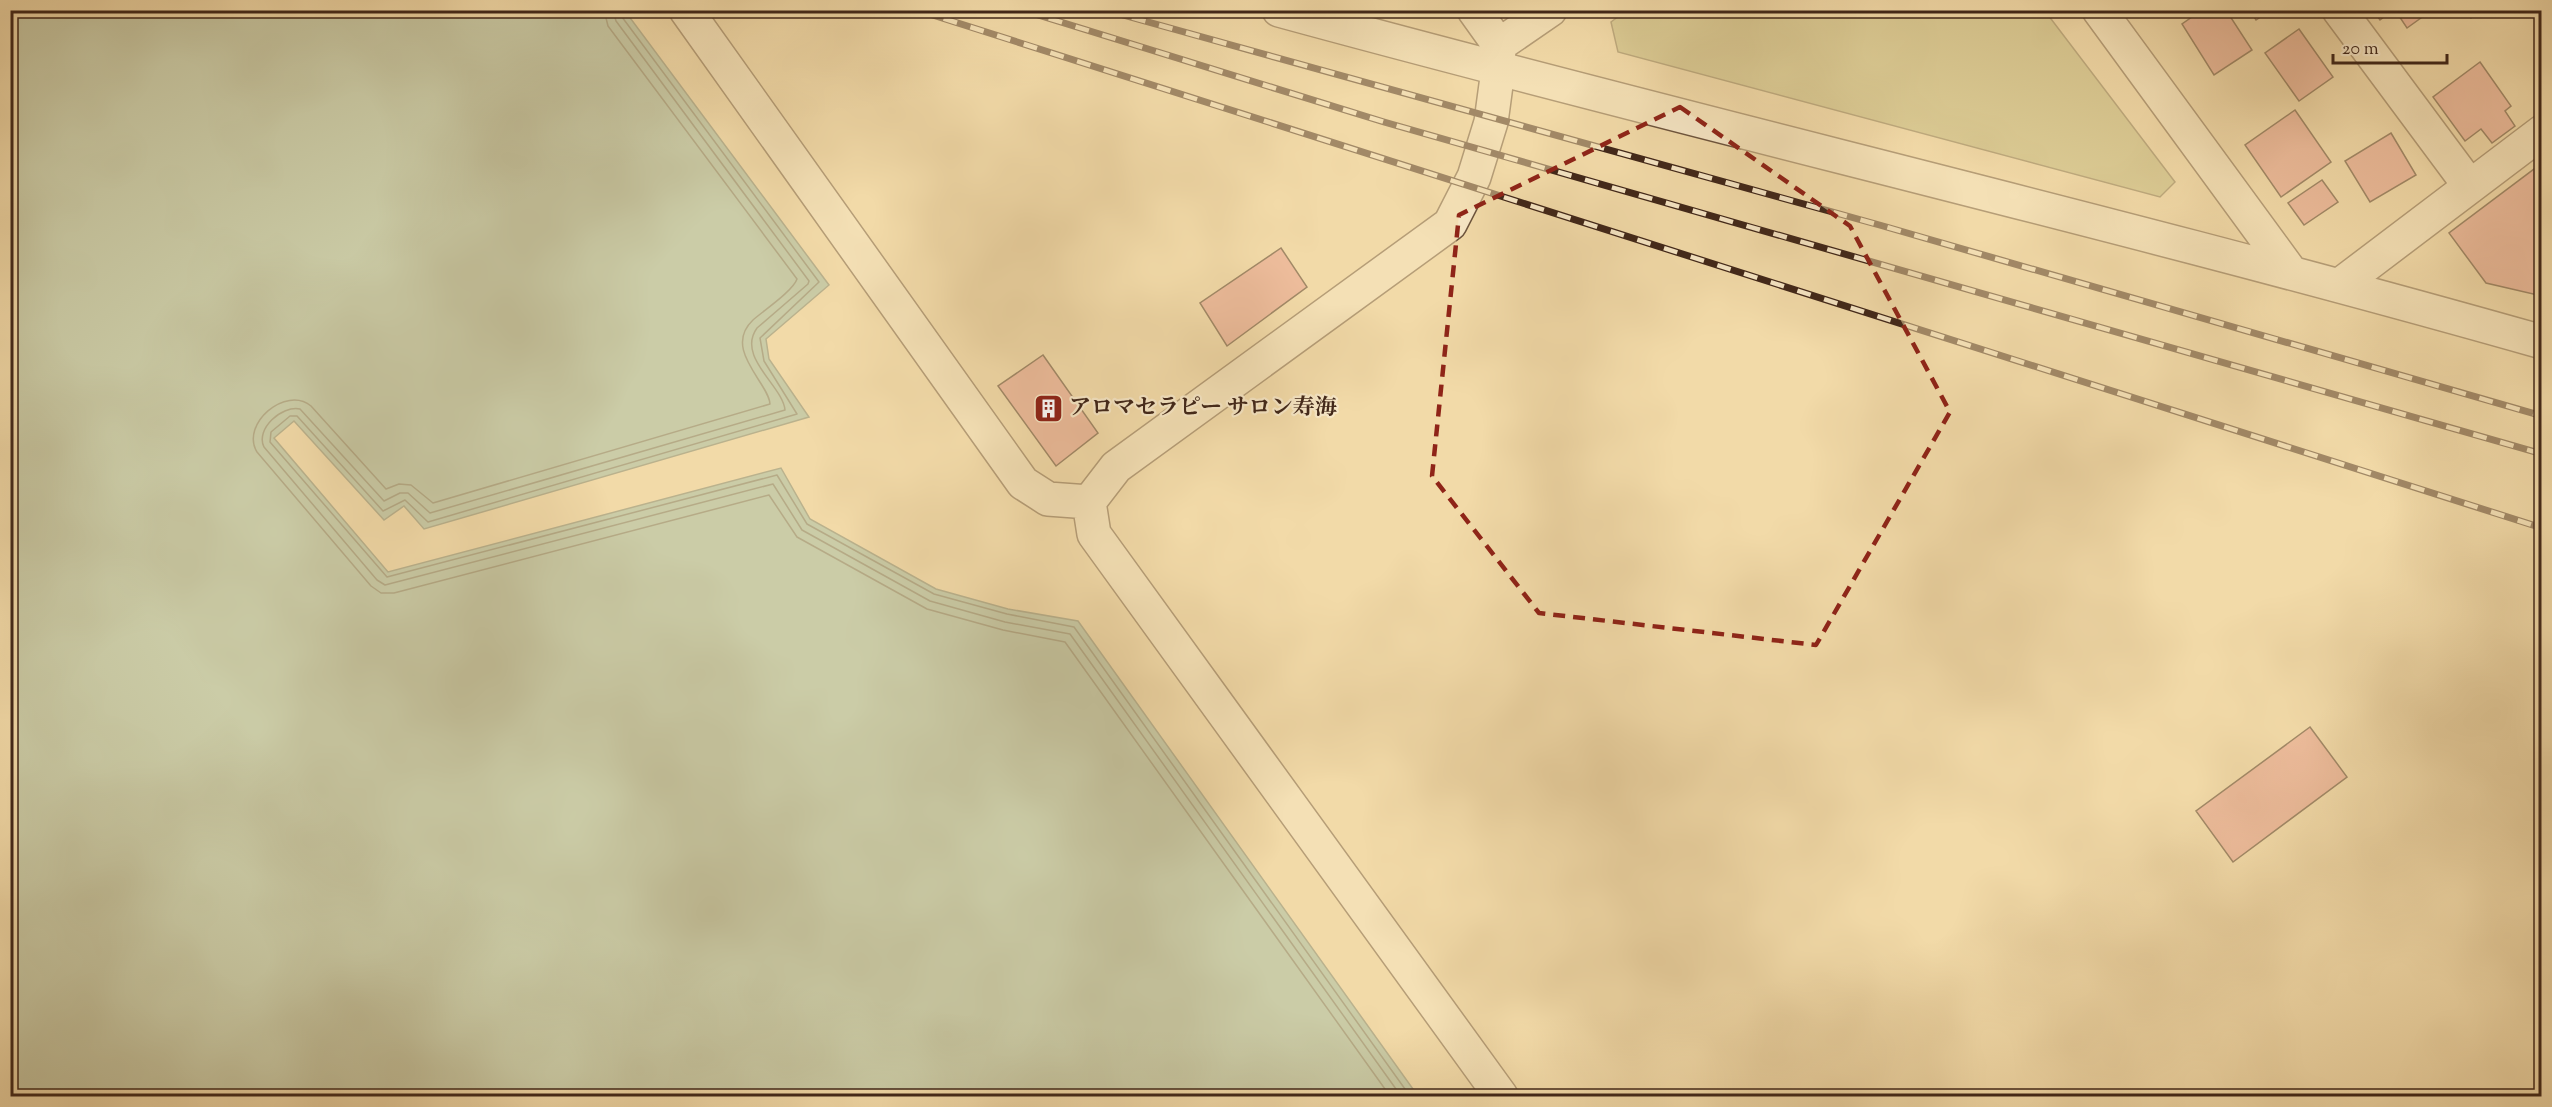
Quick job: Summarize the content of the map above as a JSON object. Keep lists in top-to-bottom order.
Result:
{
  "places": {
    "building": ["アロマセラピー サロン寿海"]
  },
  "scale_bar": "20 m"
}
